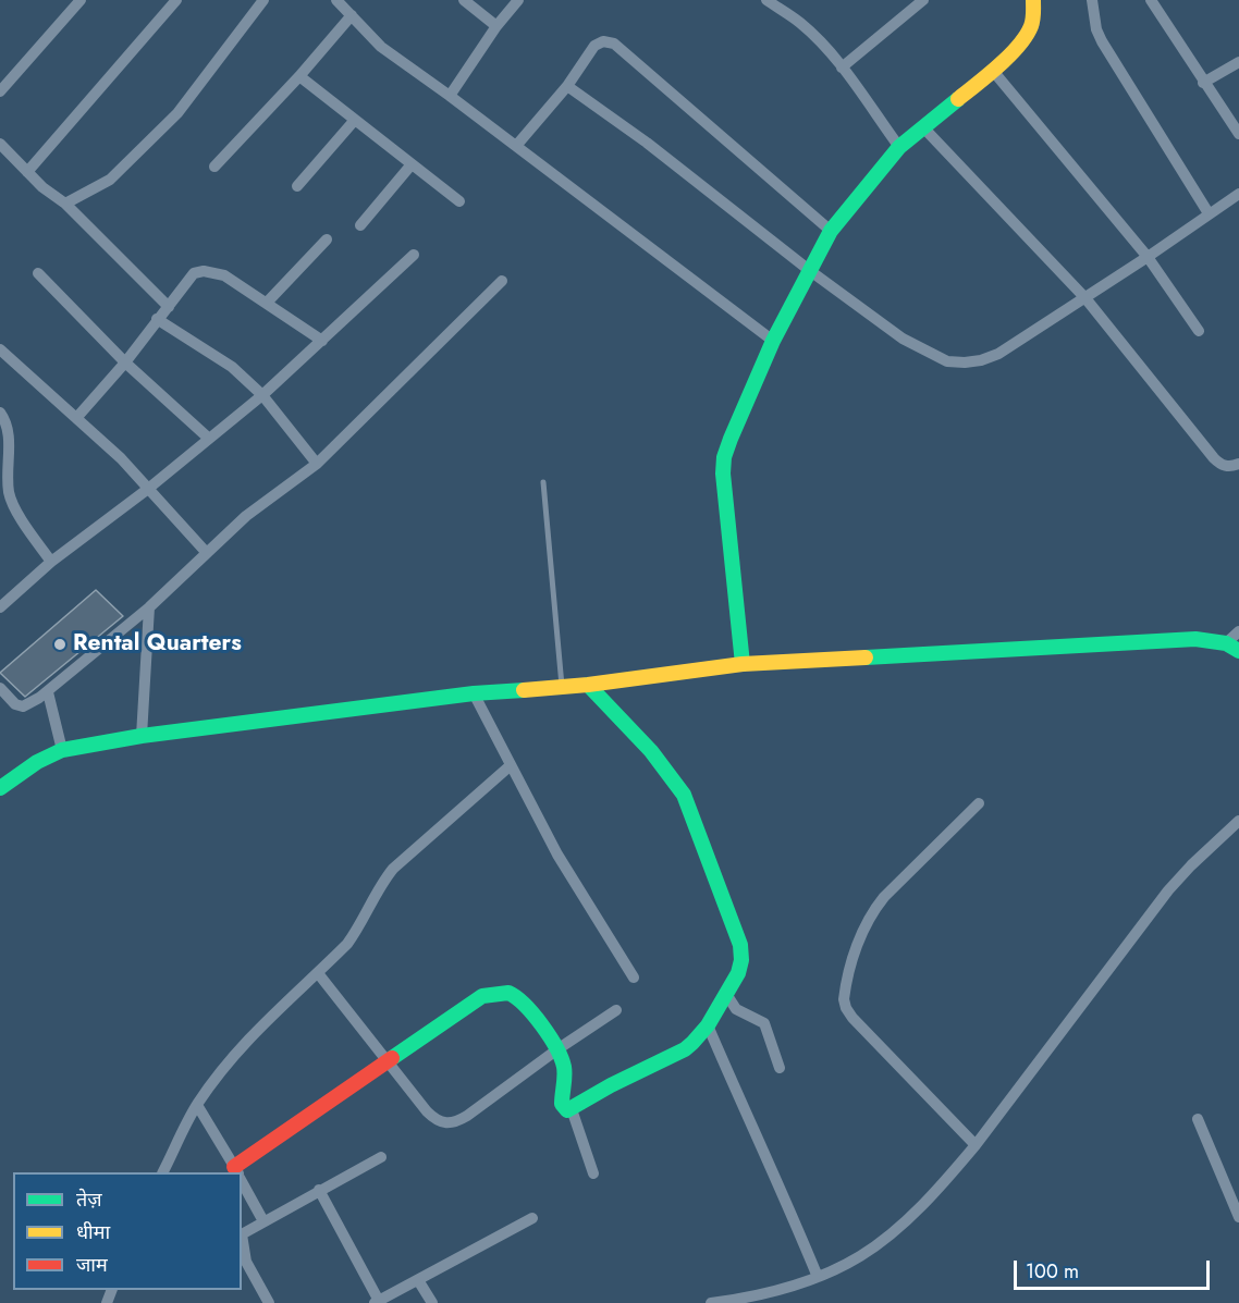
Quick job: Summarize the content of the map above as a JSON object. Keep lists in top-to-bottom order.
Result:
{
  "places": ["Rental Quarters"],
  "legend": ["तेज़", "धीमा", "जाम"],
  "scale_bar": "100 m"
}
